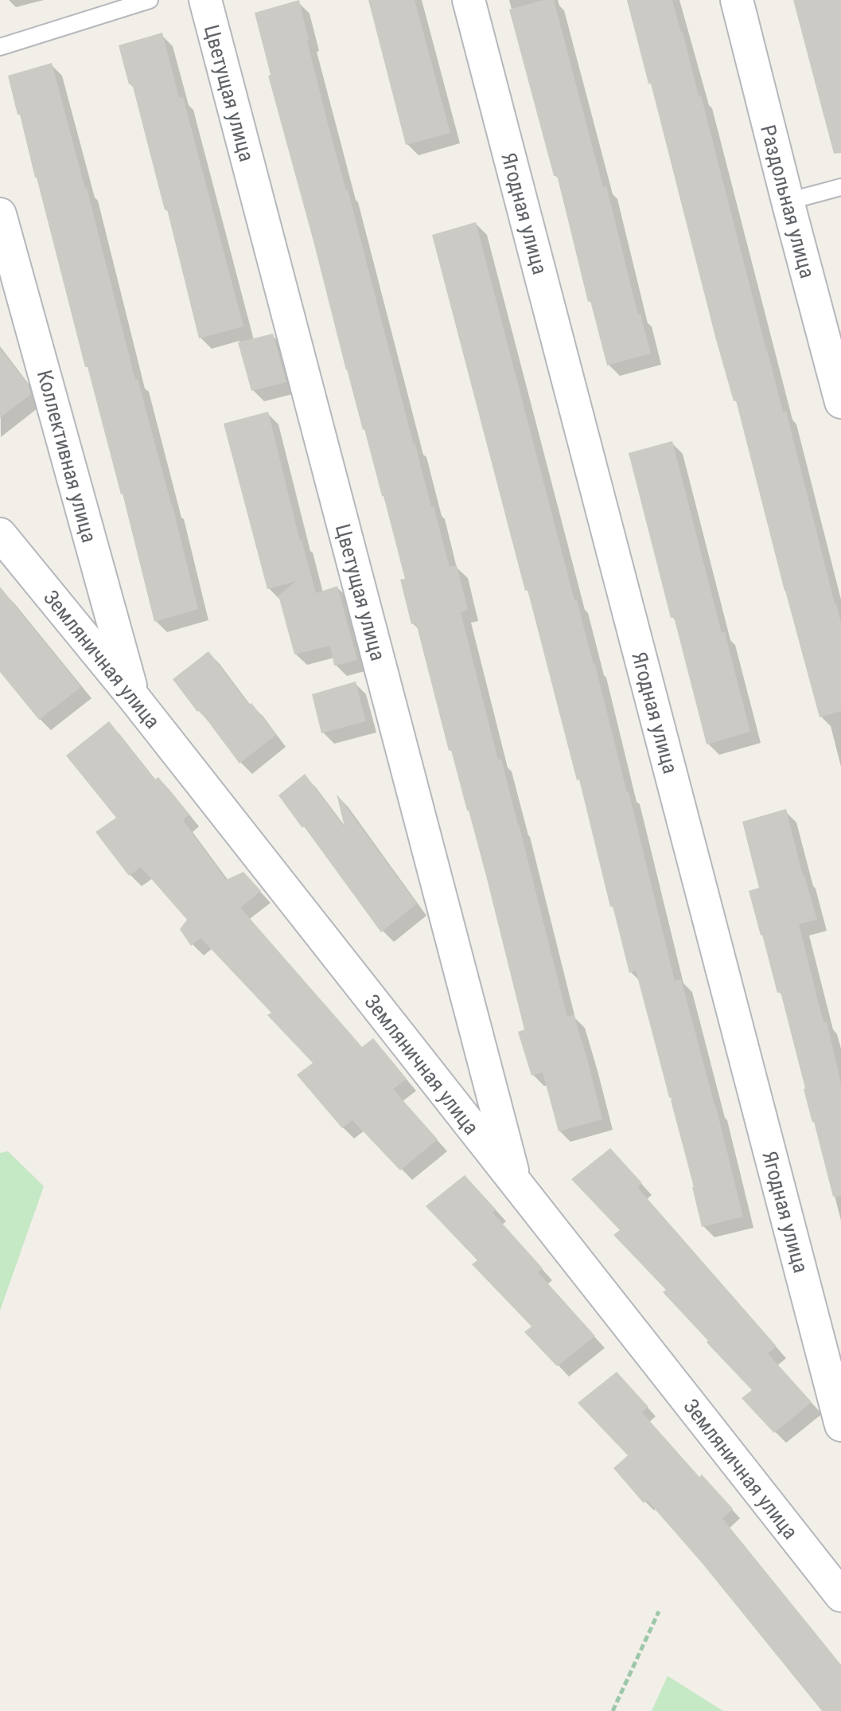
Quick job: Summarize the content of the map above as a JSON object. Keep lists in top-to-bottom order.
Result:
{
  "streets": {
    "street": [
      "Цветущая улица",
      "Раздольная улица",
      "Ягодная улица",
      "Коллективная улица",
      "Земляничная улица"
    ]
  },
  "crossings": [
    ["Цветущая улица", "Земляничная улица"],
    ["Коллективная улица", "Земляничная улица"]
  ]
}
